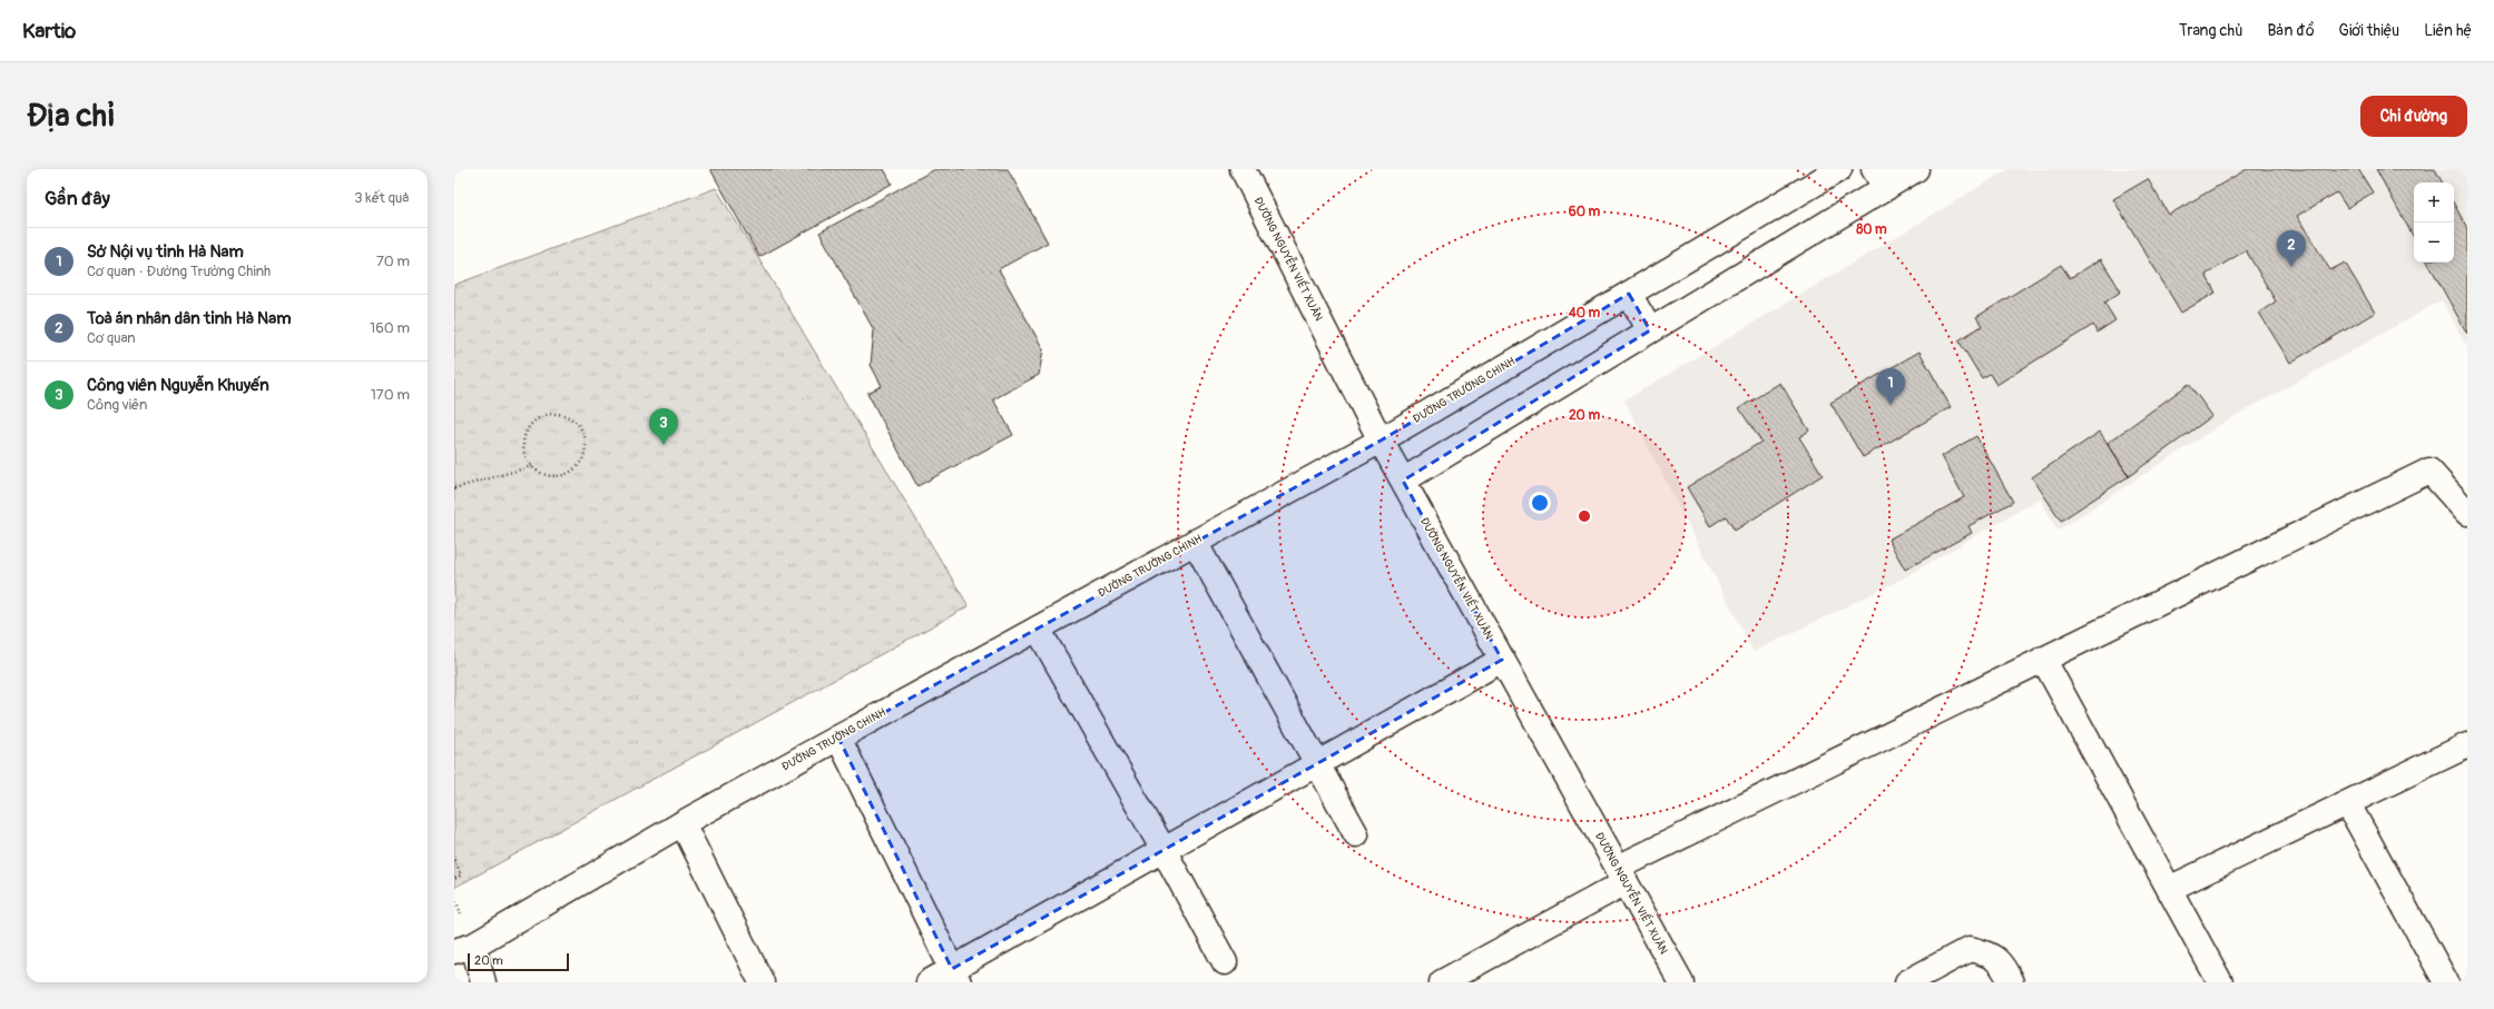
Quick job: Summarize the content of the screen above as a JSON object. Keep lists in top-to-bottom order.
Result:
{
  "streets": {
    "street": ["ĐƯỜNG NGUYỄN VIẾT XUÂN", "ĐƯỜNG TRƯỜNG CHINH"]
  },
  "crossings": [
    ["ĐƯỜNG NGUYỄN VIẾT XUÂN", "ĐƯỜNG TRƯỜNG CHINH"]
  ],
  "scale_bar": "20 m",
  "page": {
    "header": "Kartio",
    "nav": [
      "Trang chủ",
      "Bản đồ",
      "Giới thiệu",
      "Liên hệ"
    ],
    "buttons": "Chỉ đường",
    "title": "Địa chỉ",
    "heading": ["Gần đây", "3 kết quả"],
    "map_buttons": ["+", "−"],
    "list": [
      {
        "mark": "1",
        "name": "Sở Nội vụ tỉnh Hà Nam",
        "note": "Cơ quan · Đường Trường Chinh",
        "value": "70 m"
      },
      {
        "mark": "2",
        "name": "Toà án nhân dân tỉnh Hà Nam",
        "note": "Cơ quan",
        "value": "160 m"
      },
      {
        "mark": "3",
        "name": "Công viên Nguyễn Khuyến",
        "note": "Công viên",
        "value": "170 m"
      }
    ],
    "pins": ["2", "1", "3"],
    "scale": "20 m"
  },
  "rings": [
    "60 m",
    "80 m",
    "40 m",
    "20 m"
  ]
}
